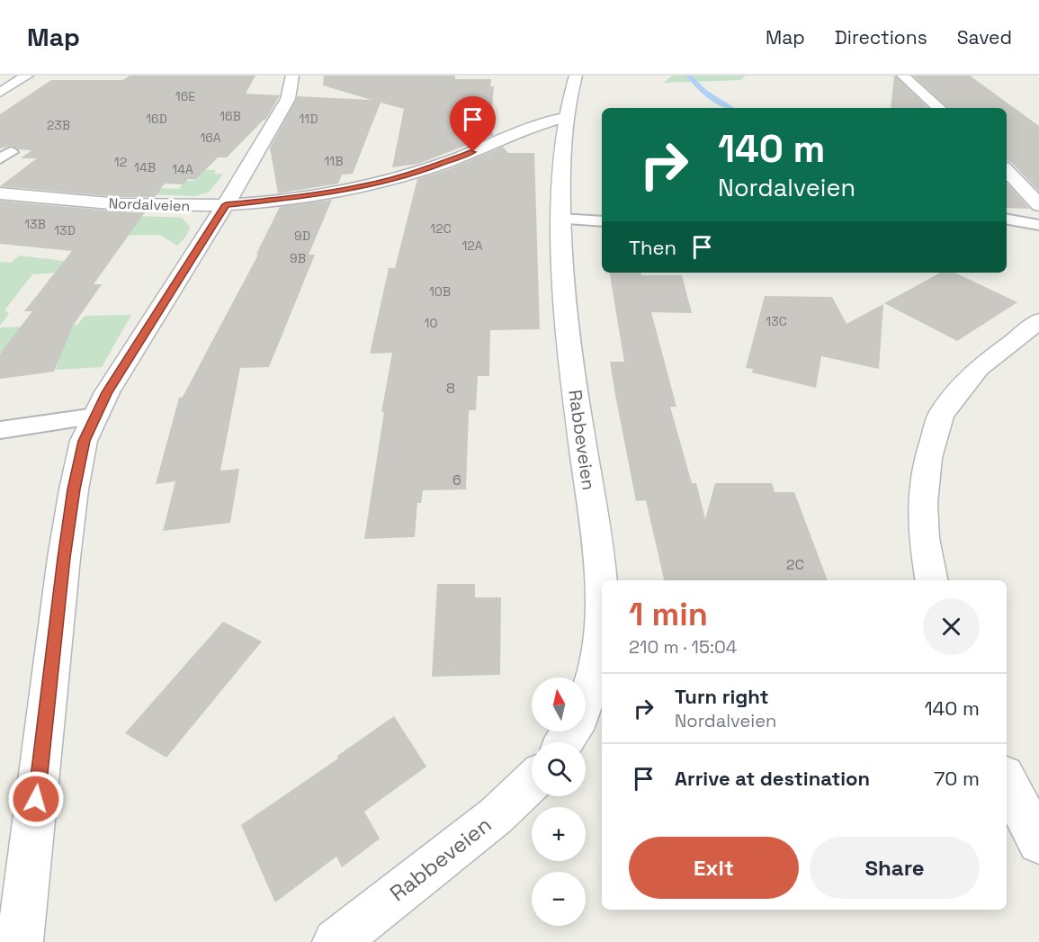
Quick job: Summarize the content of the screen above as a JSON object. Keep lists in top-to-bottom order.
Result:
{
  "streets": {
    "street": ["Nordalveien", "Rabbeveien"]
  },
  "crossings": [
    ["Nordalveien", "Rabbeveien"]
  ],
  "house_numbers": [
    "16E",
    "16B",
    "16D",
    "11D",
    "23B",
    "16A",
    "11B",
    "12",
    "14B",
    "14A",
    "13B",
    "12C",
    "13D",
    "9D",
    "12A",
    "9B",
    "10B",
    "13C",
    "10",
    "8",
    "6",
    "2C"
  ],
  "north": "top",
  "page": {
    "header": "Map",
    "nav": ["Map", "Directions", "Saved"],
    "turn": ["140 m", "Nordalveien"],
    "then": "Then",
    "heading": ["1 min", "210 m · 15:04"],
    "list": [
      {
        "name": "Turn right",
        "note": "Nordalveien",
        "value": "140 m"
      },
      {
        "name": "Arrive at destination",
        "value": "70 m"
      }
    ],
    "map_buttons": ["+", "−"],
    "buttons": ["Exit", "Share"]
  }
}
